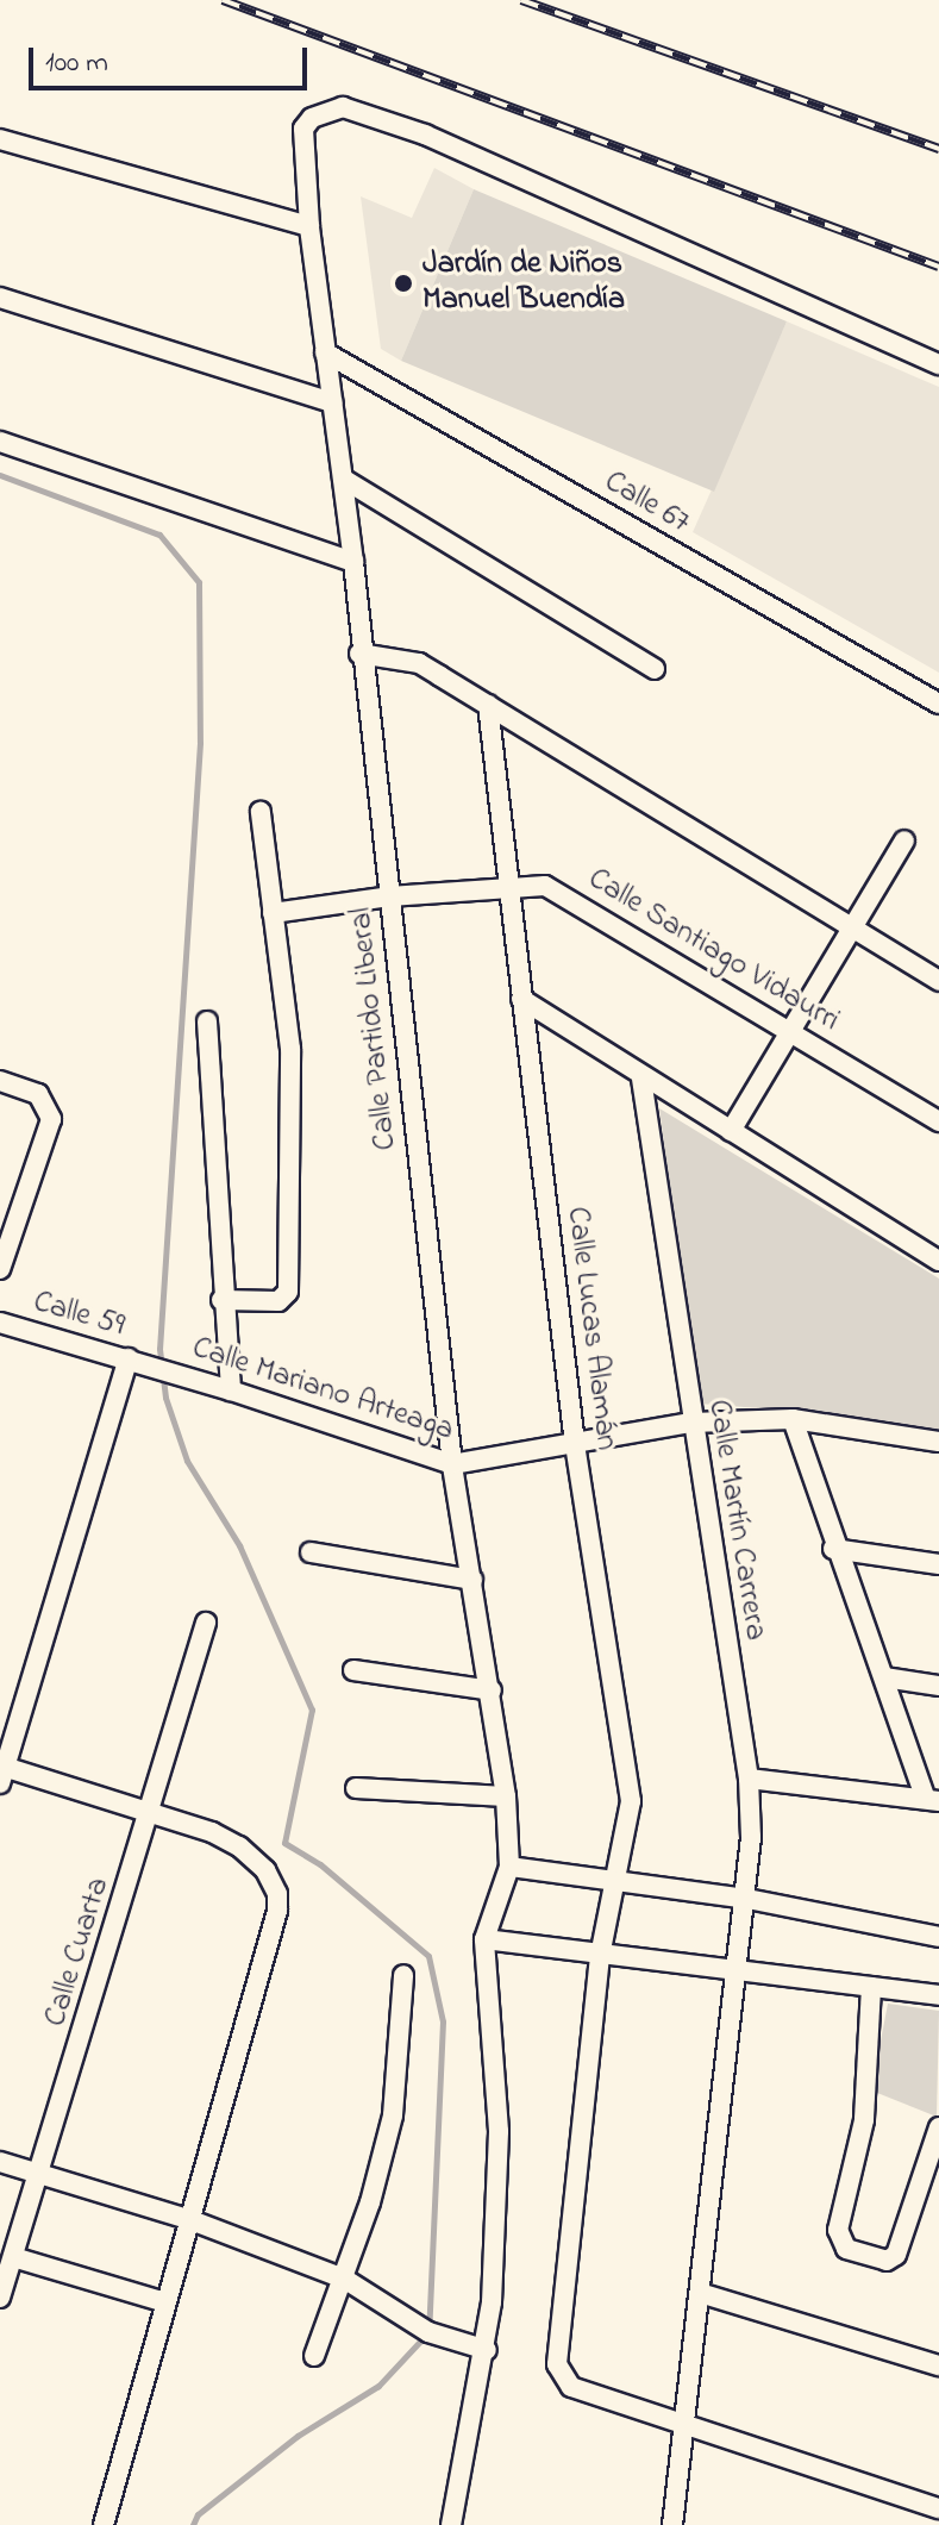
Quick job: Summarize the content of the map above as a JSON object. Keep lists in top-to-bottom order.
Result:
{
  "streets": {
    "street": [
      "Calle 67",
      "Calle Santiago Vidaurri",
      "Calle Partido Liberal",
      "Calle 59",
      "Calle Lucas Alamán",
      "Calle Mariano Arteaga",
      "Calle Martín Carrera",
      "Calle Cuarta"
    ]
  },
  "crossings": [
    ["Calle 67", "Calle Partido Liberal"],
    ["Calle Santiago Vidaurri", "Calle Partido Liberal"],
    ["Calle Santiago Vidaurri", "Calle Lucas Alamán"],
    ["Calle Partido Liberal", "Calle Mariano Arteaga"],
    ["Calle 59", "Calle Mariano Arteaga"],
    ["Calle Lucas Alamán", "Calle Mariano Arteaga"],
    ["Calle Lucas Alamán", "Calle Martín Carrera"],
    ["Calle Mariano Arteaga", "Calle Martín Carrera"]
  ],
  "places": ["Jardín de Niños Manuel Buendía"],
  "scale_bar": "100 m"
}
